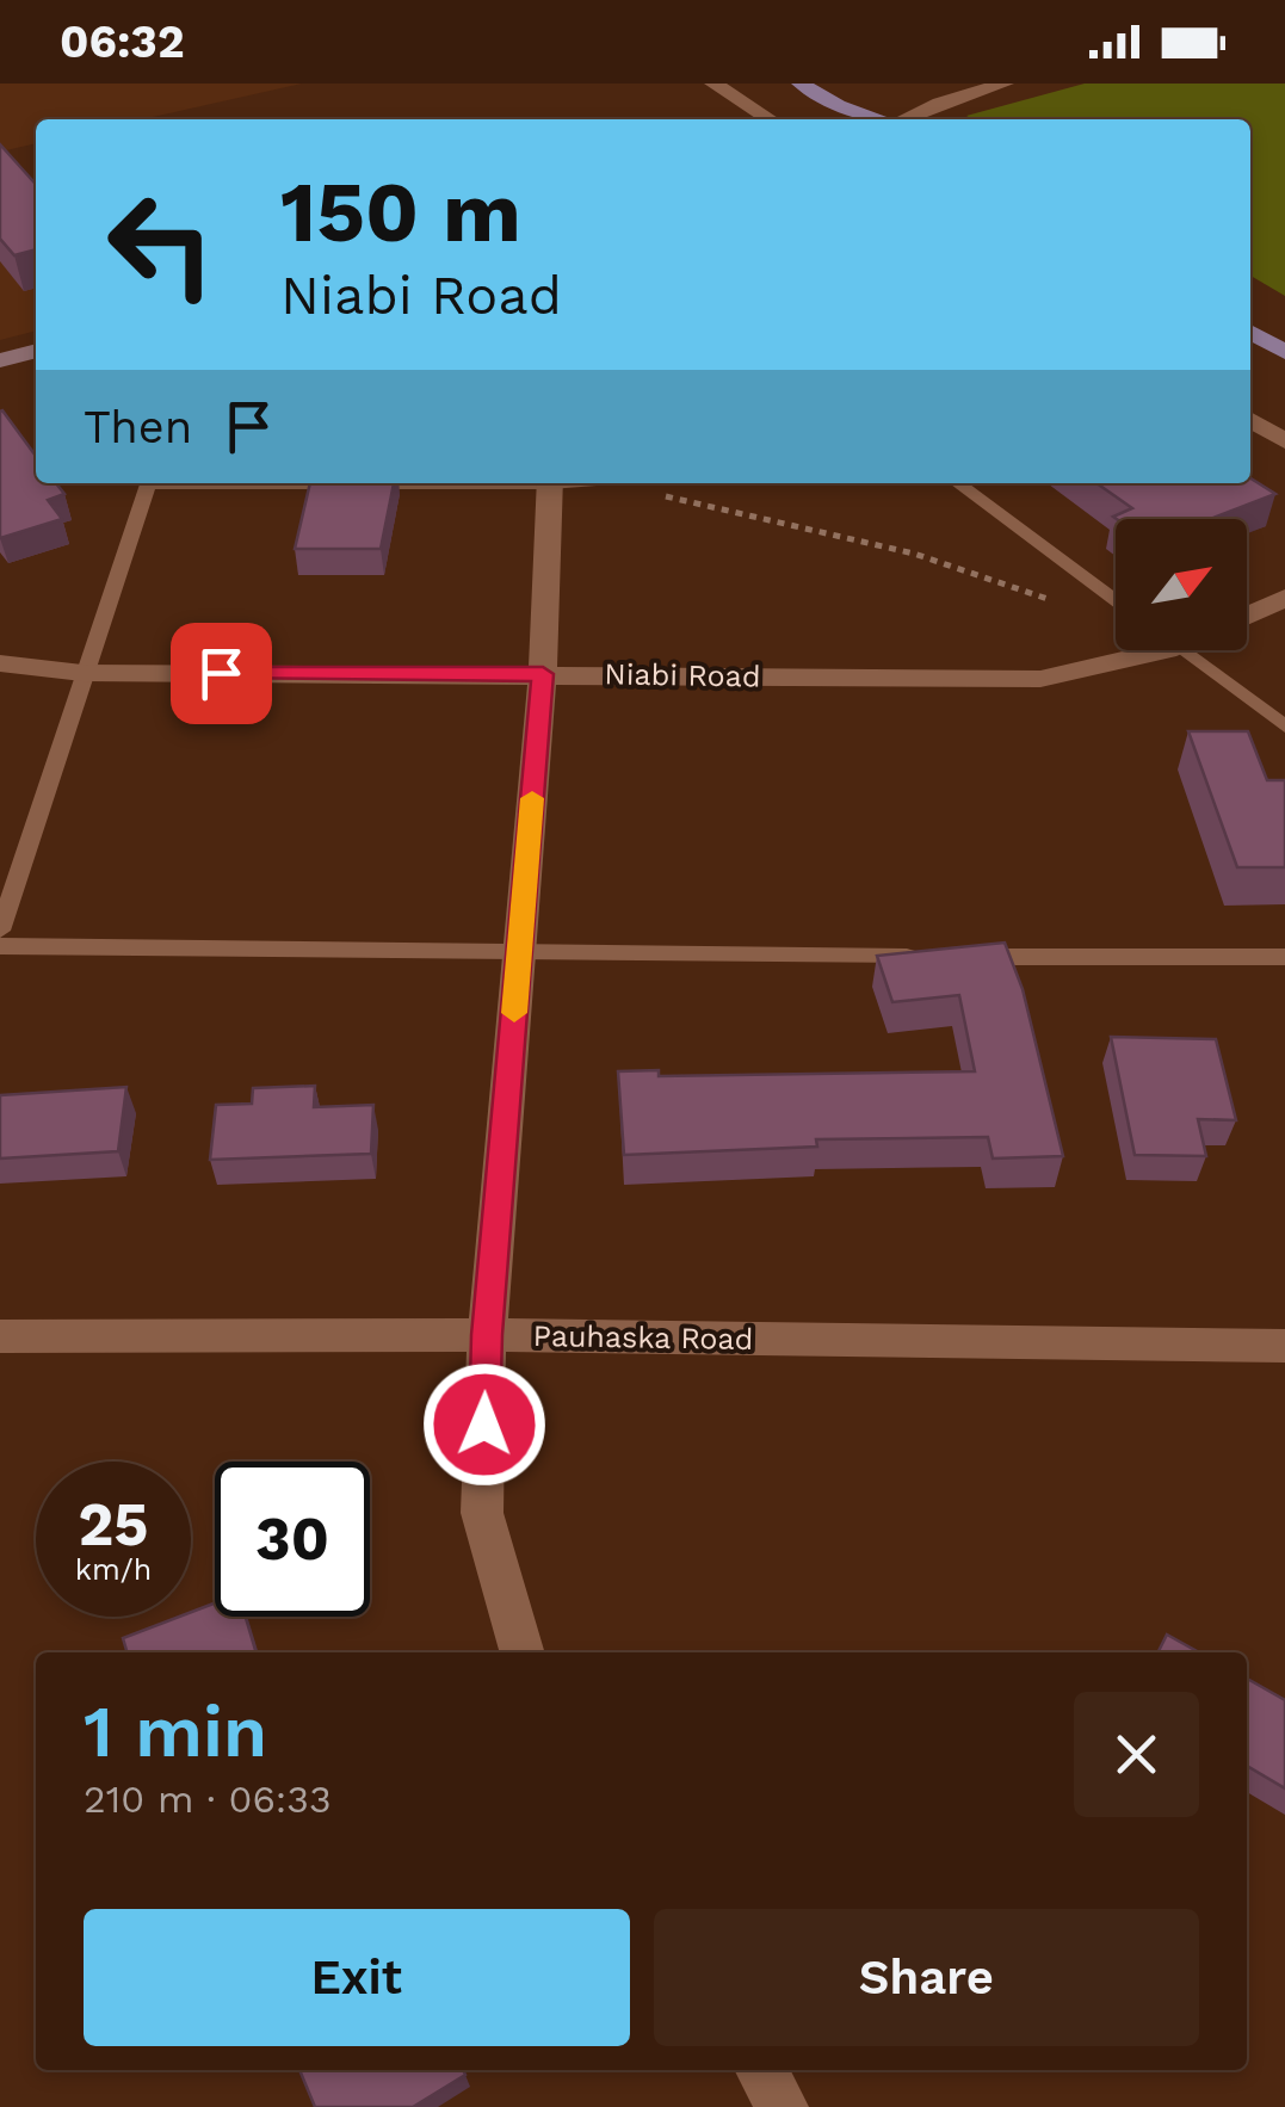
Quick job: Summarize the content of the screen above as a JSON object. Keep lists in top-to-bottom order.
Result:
{
  "streets": {
    "street": ["Niabi Road", "Pauhaska Road"]
  },
  "north": "top right",
  "page": {
    "status": "06:32",
    "turn": ["150 m", "Niabi Road"],
    "then": "Then",
    "speed": "25 km/h",
    "limit": "30",
    "heading": ["1 min", "210 m · 06:33"],
    "buttons": ["Exit", "Share"]
  }
}
